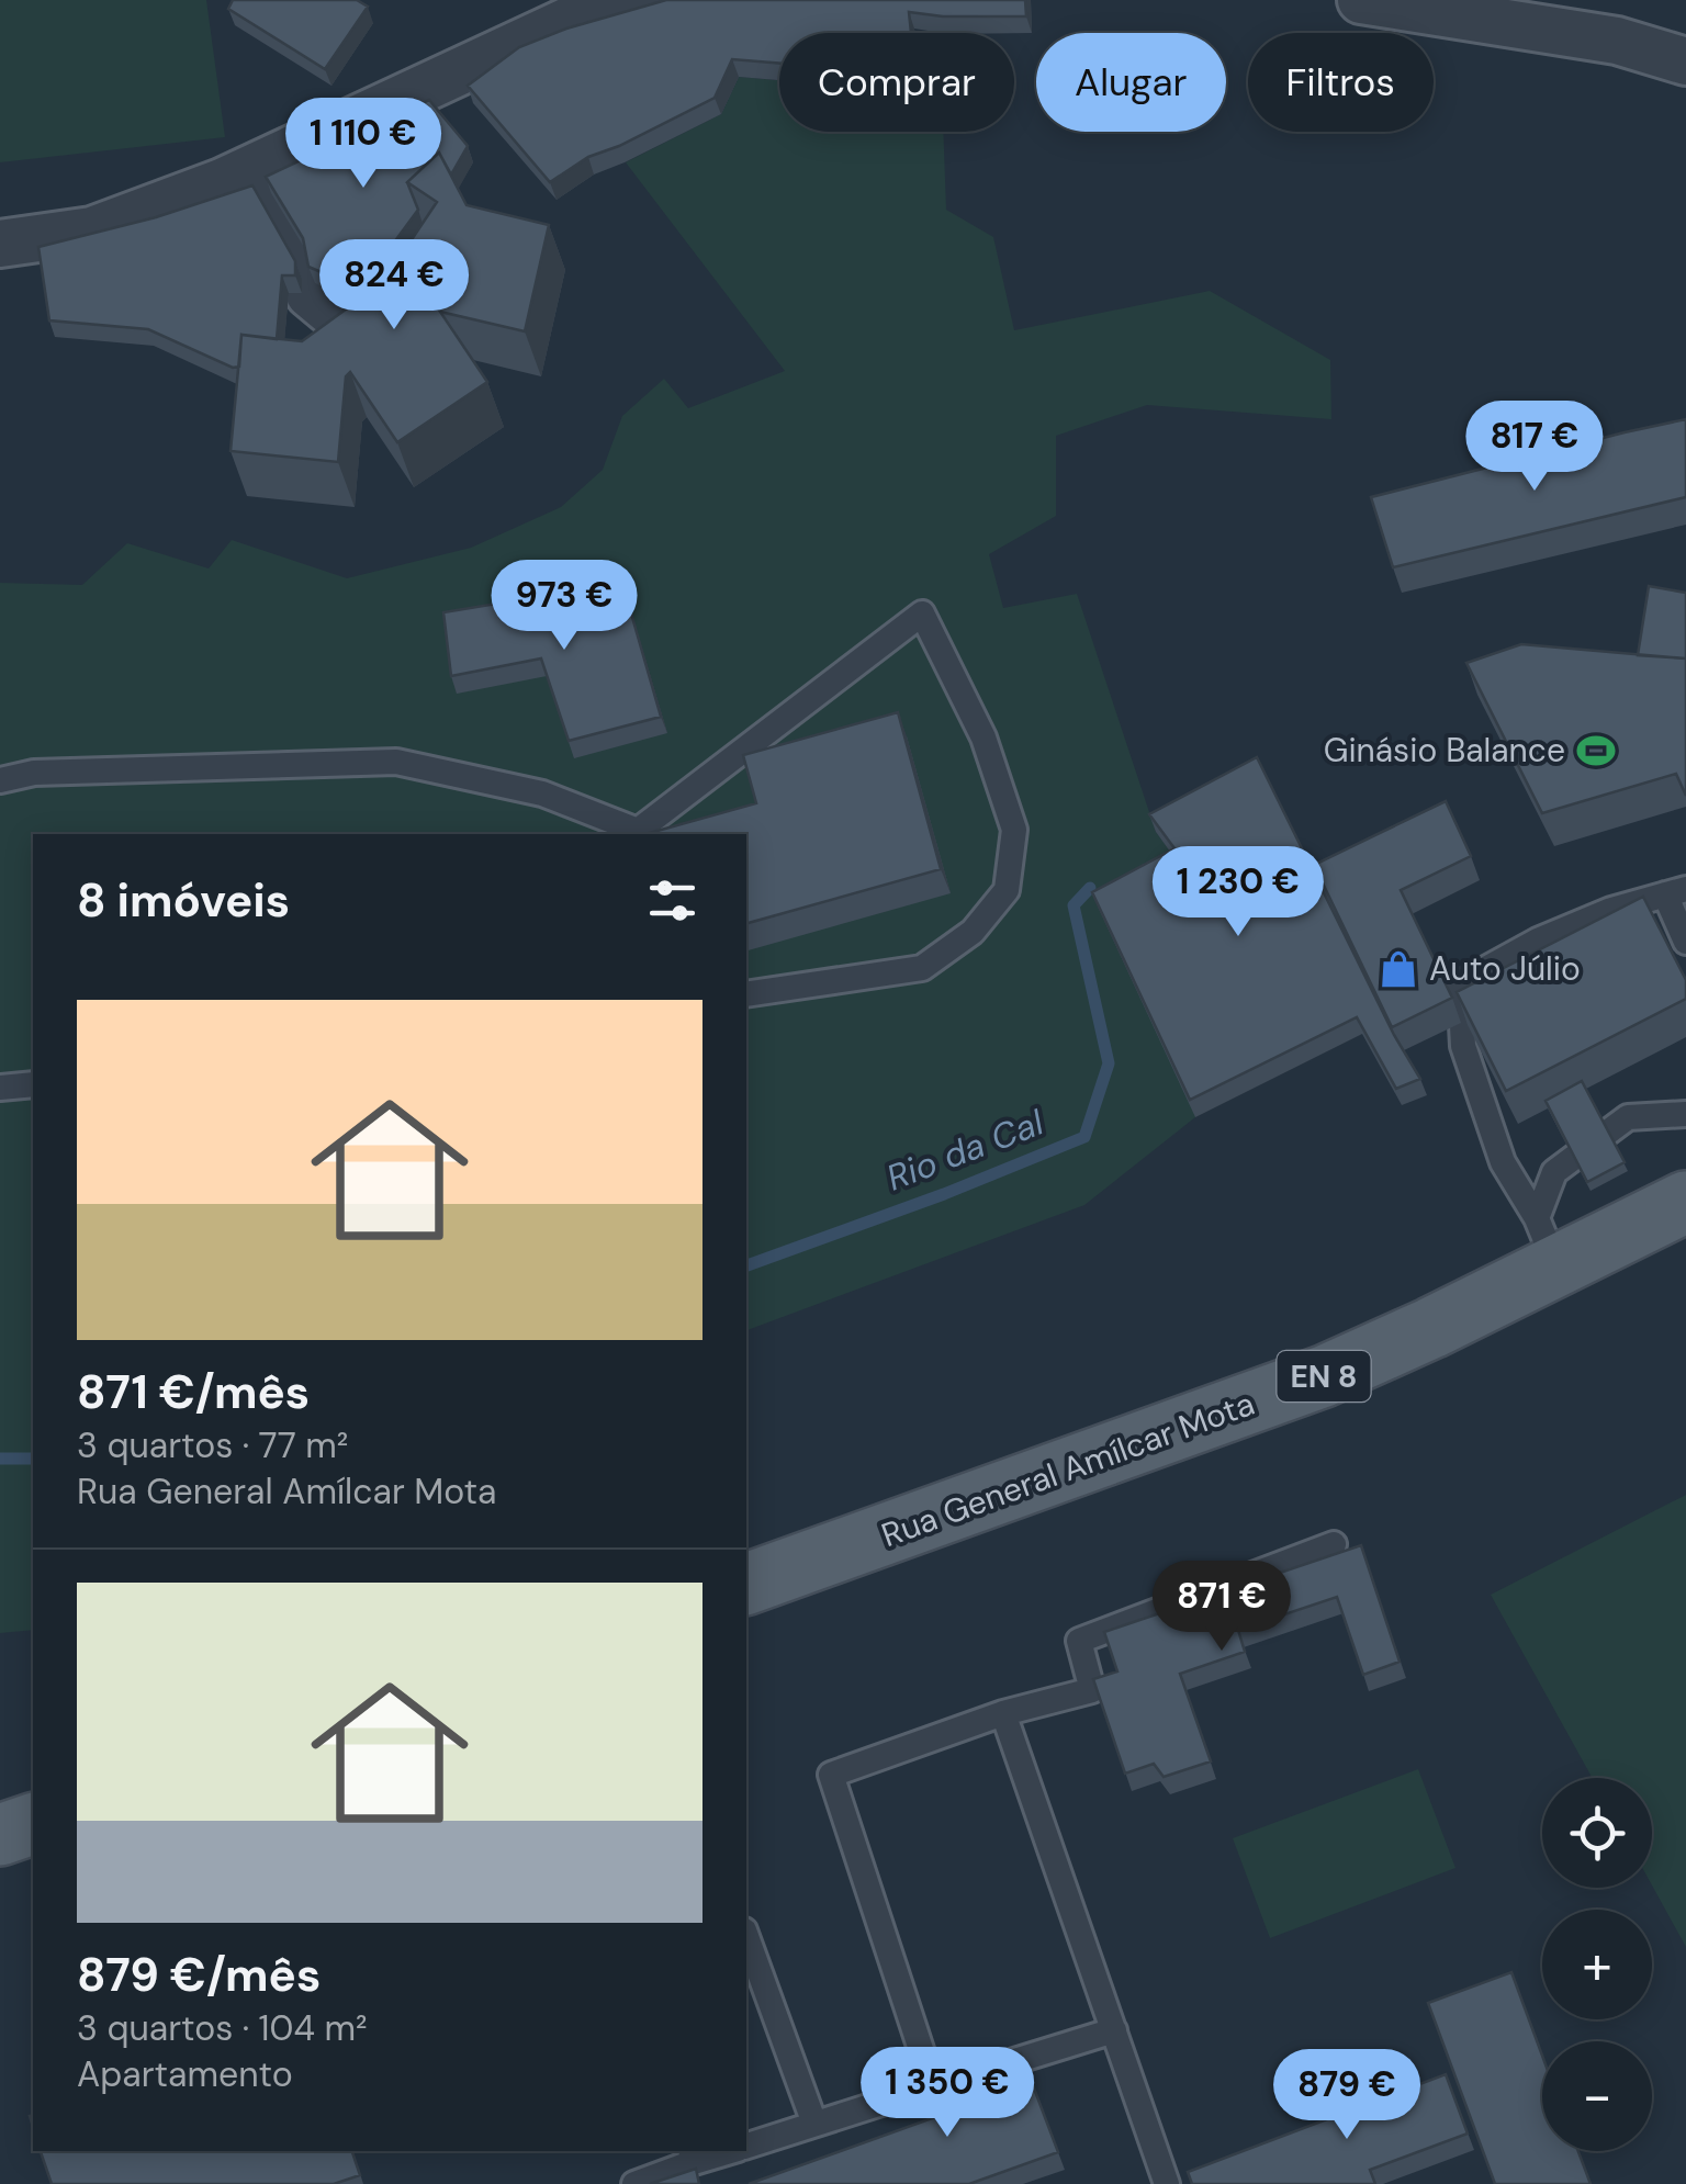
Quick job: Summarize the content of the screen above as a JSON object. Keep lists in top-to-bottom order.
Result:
{
  "streets": {
    "main road": ["EN 8", "Rua General Amílcar Mota"]
  },
  "water": ["Rio da Cal"],
  "places": {
    "sports": ["Ginásio Balance"],
    "shop": ["Auto Júlio"]
  },
  "page": {
    "chip": ["Comprar", "Alugar", "Filtros"],
    "price": [
      "1 110 €",
      "824 €",
      "817 €",
      "973 €",
      "1 230 €",
      "871 €",
      "1 350 €",
      "879 €"
    ],
    "heading": "8 imóveis",
    "list": [
      {
        "name": "871 €/mês",
        "note": "3 quartos · 77 m² · Rua General Amílcar Mota"
      },
      {
        "name": "879 €/mês",
        "note": "3 quartos · 104 m² · Apartamento"
      }
    ],
    "map_buttons": ["+", "−"]
  }
}
